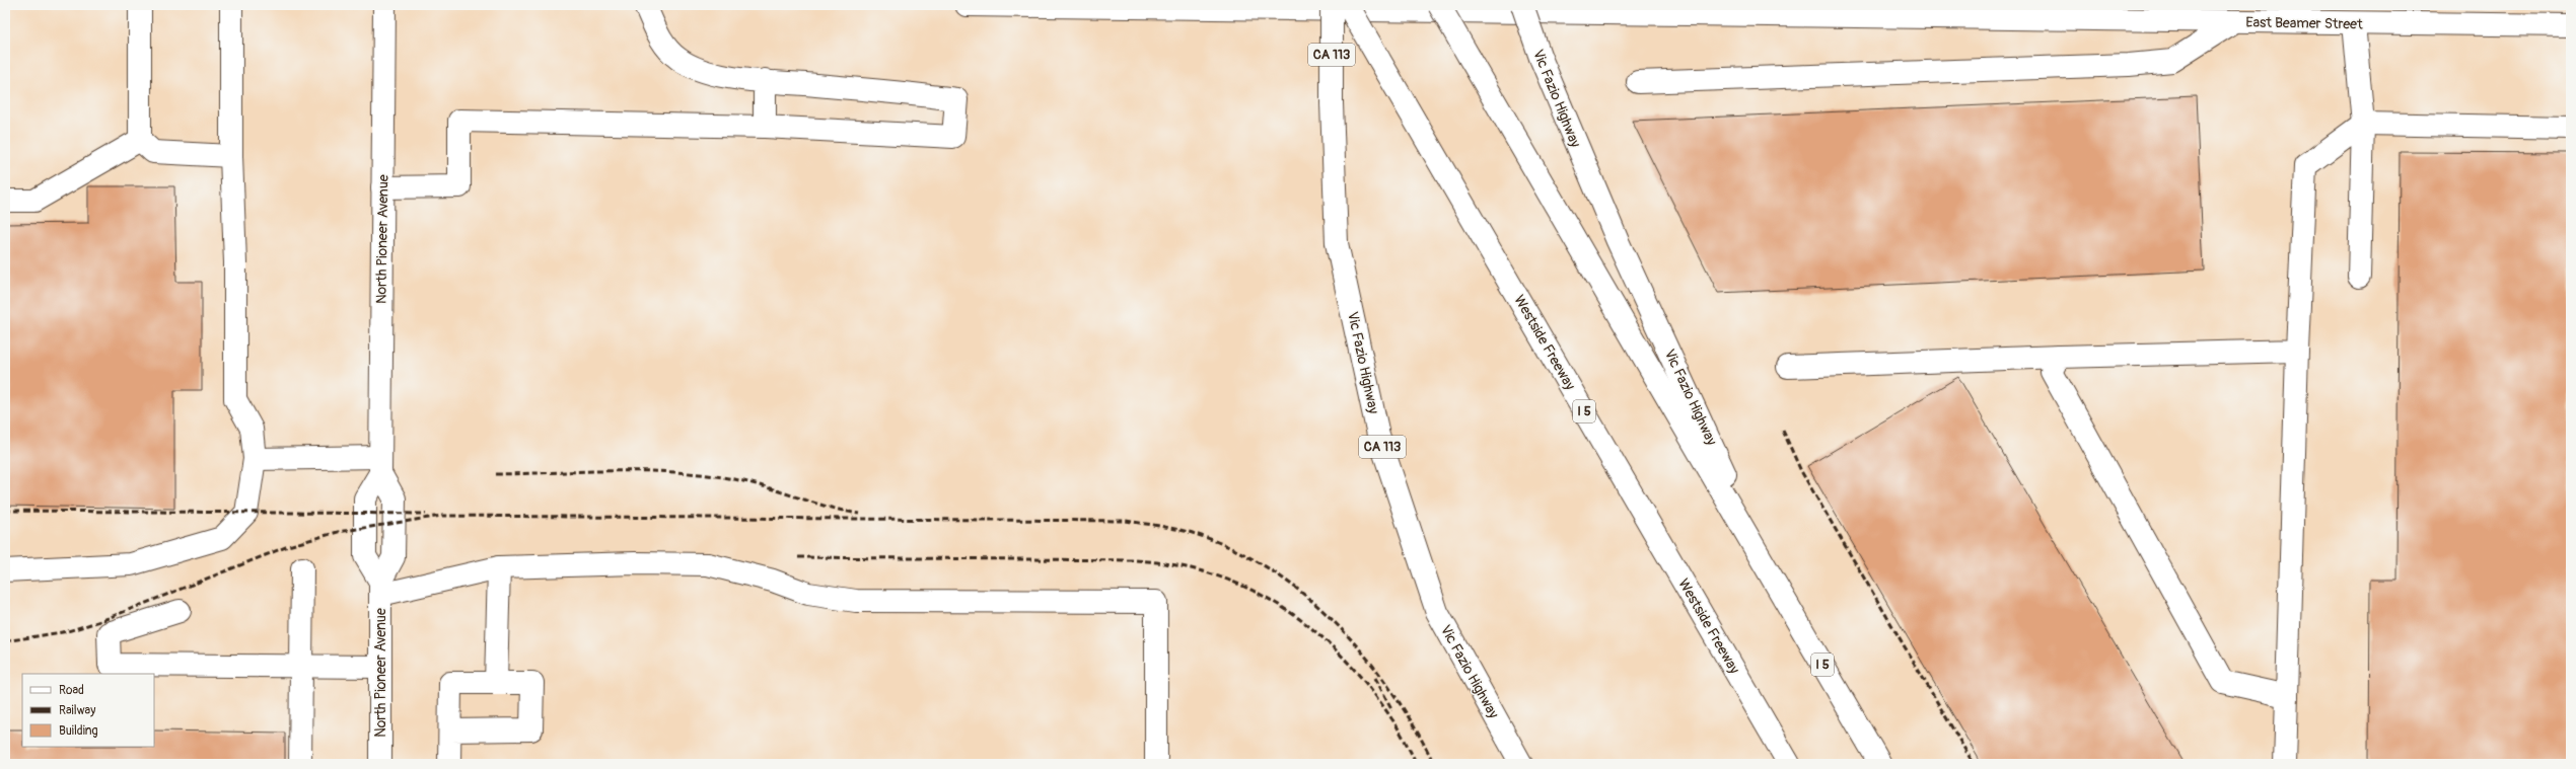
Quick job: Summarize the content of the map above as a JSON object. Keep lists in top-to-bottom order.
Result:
{
  "streets": {
    "main road": [
      "East Beamer Street",
      "CA 113",
      "Vic Fazio Highway",
      "North Pioneer Avenue",
      "Westside Freeway",
      "I 5"
    ]
  },
  "crossings": [
    ["Vic Fazio Highway", "I 5"]
  ],
  "legend": ["Road", "Railway", "Building"]
}
